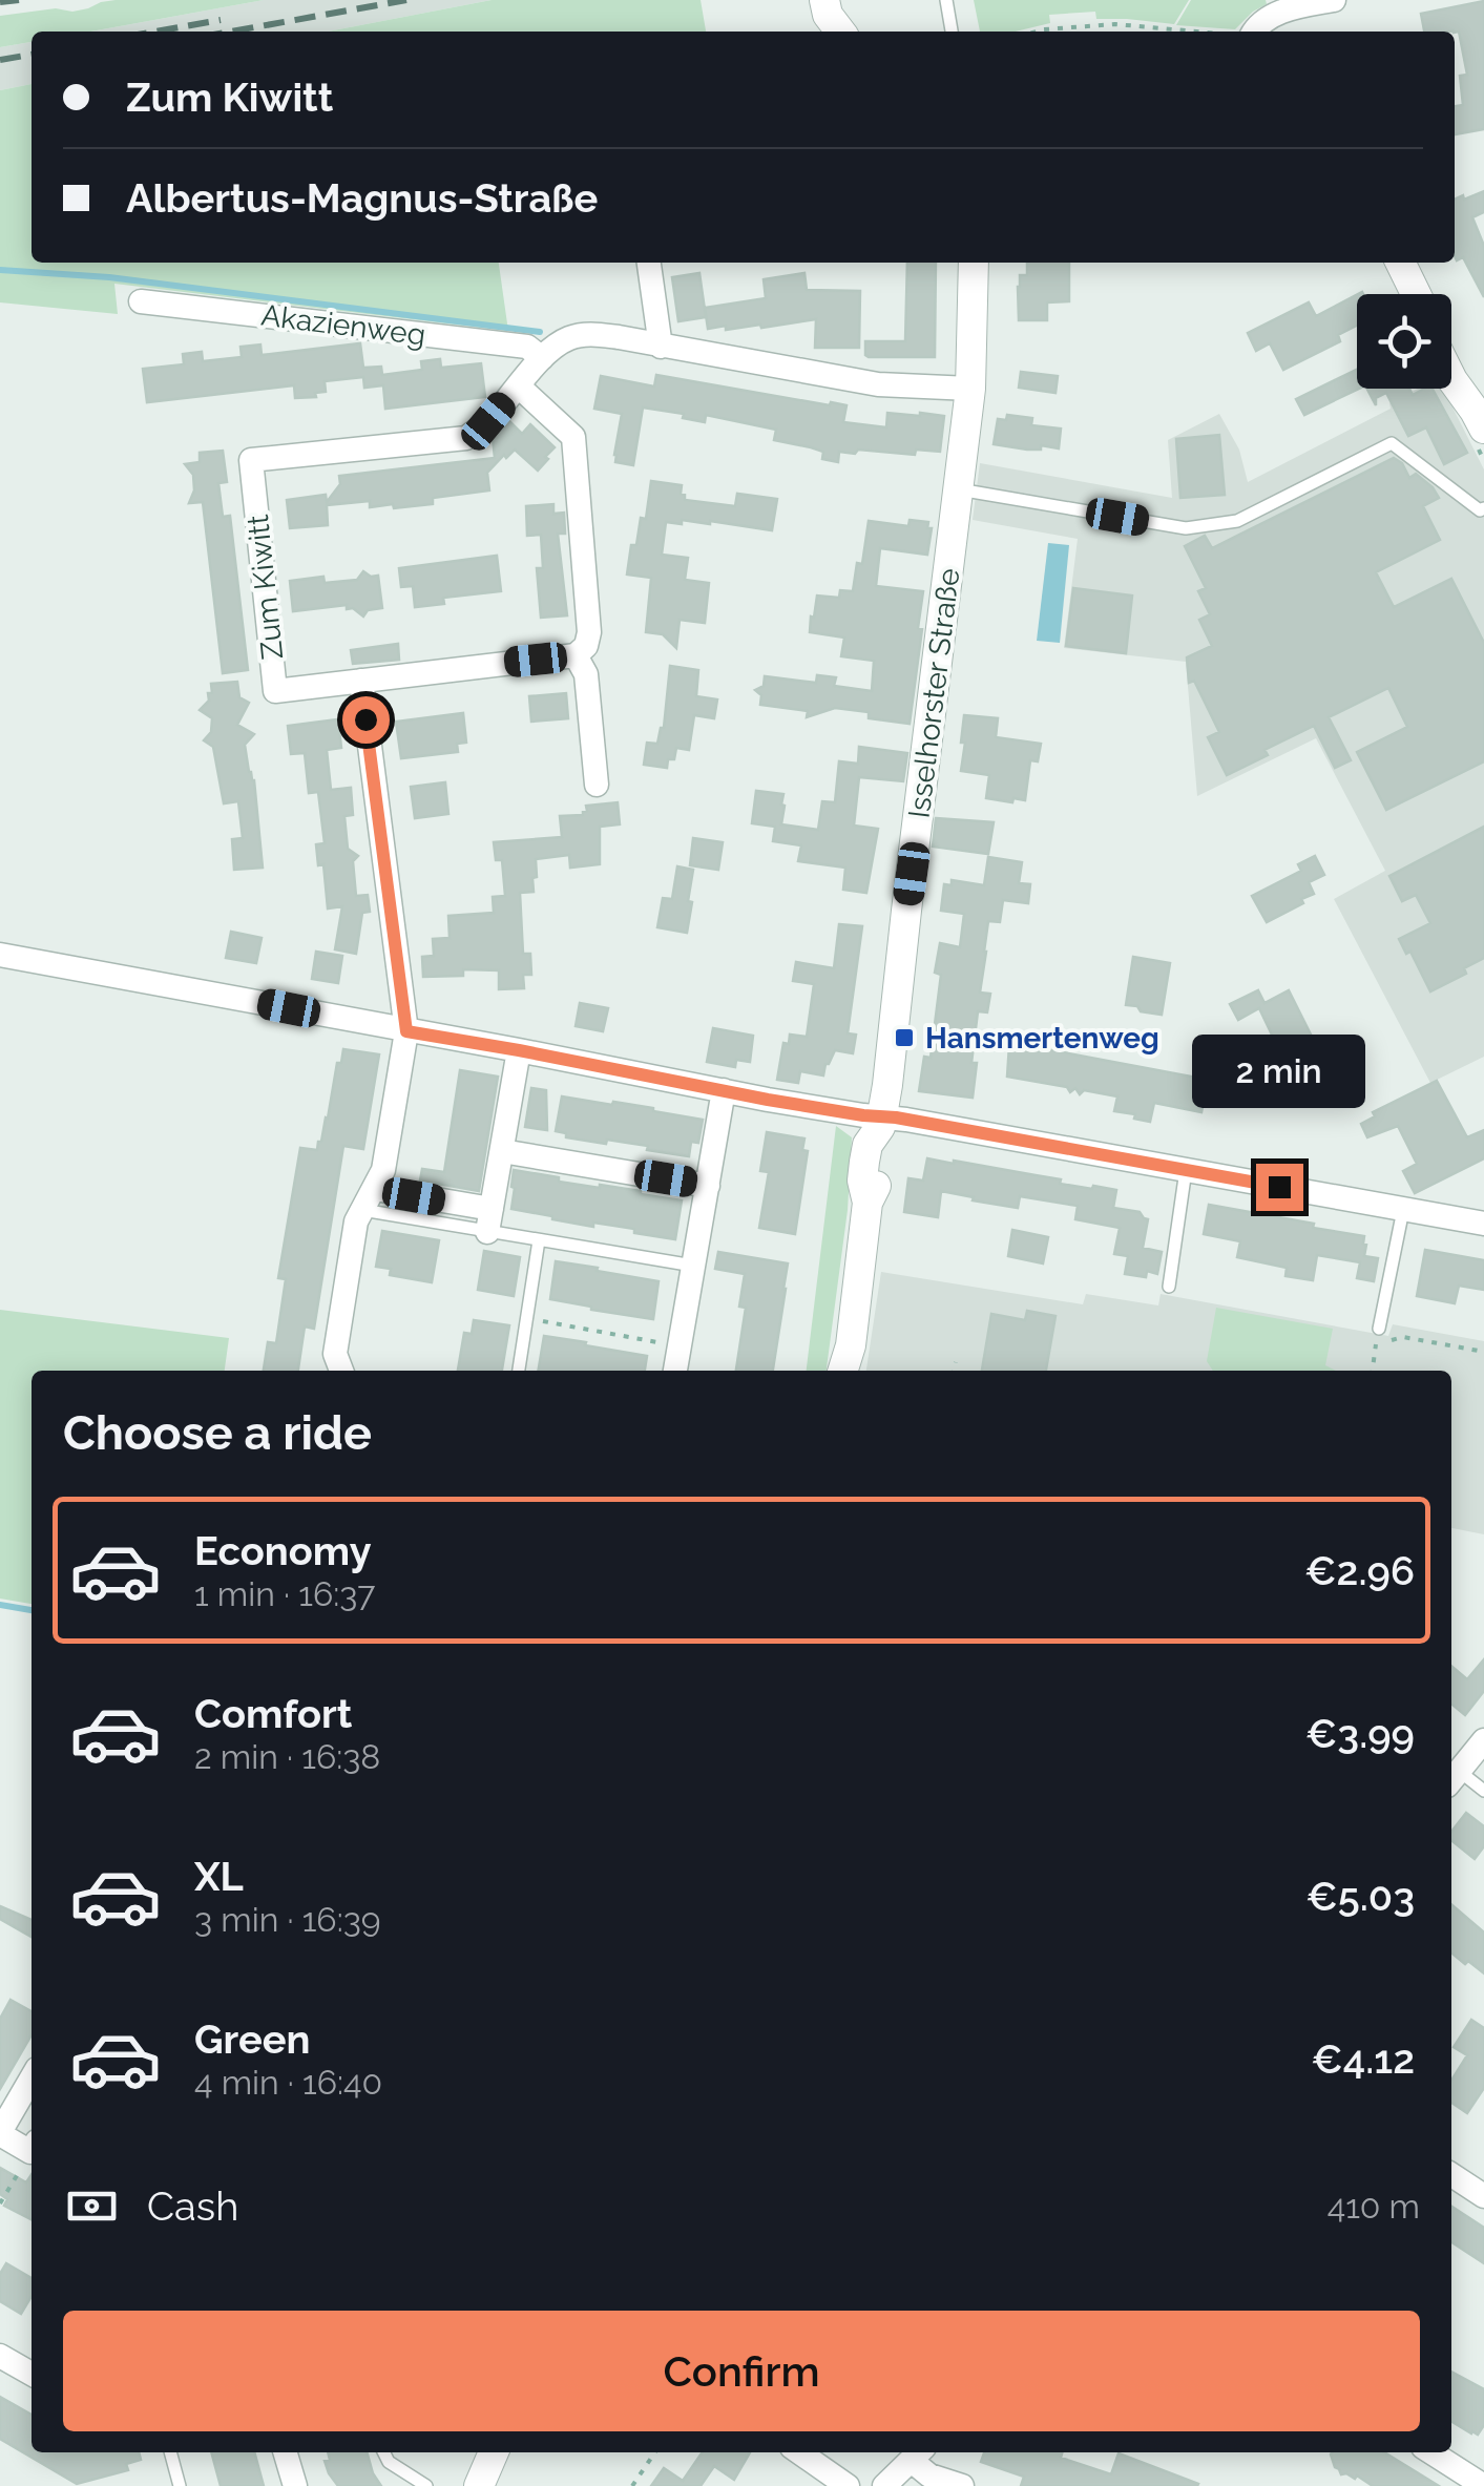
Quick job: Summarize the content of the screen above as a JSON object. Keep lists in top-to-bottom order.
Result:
{
  "streets": {
    "street": ["Akazienweg", "Zum Kiwitt", "Isselhorster Straße"]
  },
  "places": {
    "transit": ["Hansmertenweg"]
  },
  "page": {
    "banner": ["Zum Kiwitt", "Albertus-Magnus-Straße"],
    "bubble": "2 min",
    "heading": "Choose a ride",
    "list": [
      {
        "name": "Economy",
        "note": "1 min · 16:37",
        "value": "€2.96"
      },
      {
        "name": "Comfort",
        "note": "2 min · 16:38",
        "value": "€3.99"
      },
      {
        "name": "XL",
        "note": "3 min · 16:39",
        "value": "€5.03"
      },
      {
        "name": "Green",
        "note": "4 min · 16:40",
        "value": "€4.12"
      }
    ],
    "pay": ["Cash", "410 m"],
    "buttons": "Confirm"
  }
}
